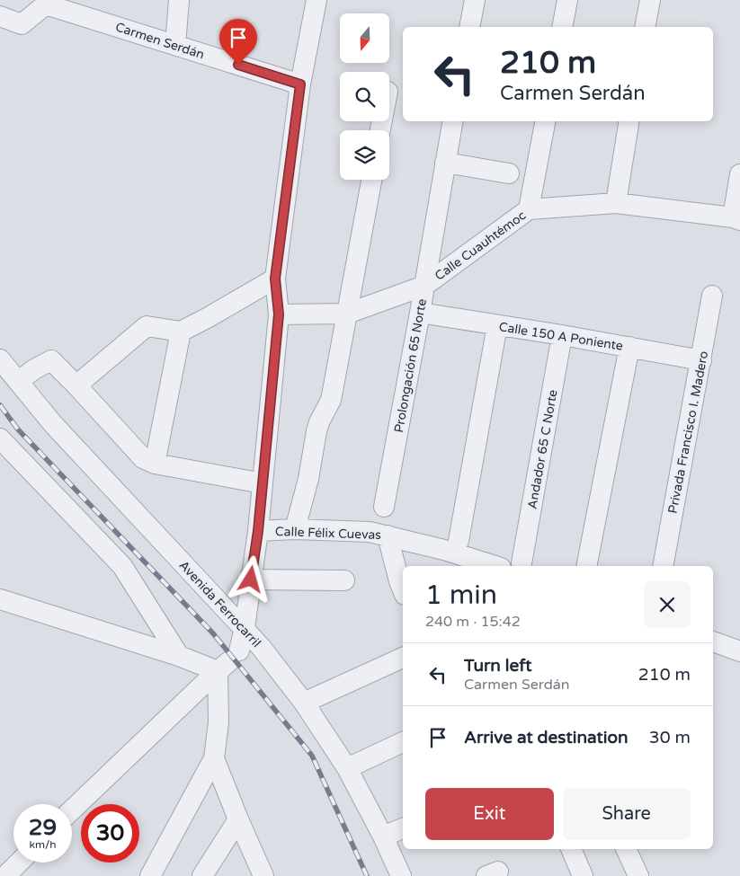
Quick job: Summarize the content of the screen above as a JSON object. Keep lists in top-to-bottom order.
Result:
{
  "streets": {
    "street": [
      "Carmen Serdán",
      "Calle Cuauhtémoc",
      "Calle 150 A Poniente",
      "Prolongación 65 Norte",
      "Privada Francisco I. Madero",
      "Andador 65 C Norte",
      "Calle Félix Cuevas",
      "Avenida Ferrocarril"
    ]
  },
  "crossings": [
    ["Calle Cuauhtémoc", "Prolongación 65 Norte"],
    ["Calle 150 A Poniente", "Prolongación 65 Norte"],
    ["Calle 150 A Poniente", "Privada Francisco I. Madero"],
    ["Calle 150 A Poniente", "Andador 65 C Norte"]
  ],
  "north": "bottom",
  "page": {
    "turn": ["210 m", "Carmen Serdán"],
    "heading": ["1 min", "240 m · 15:42"],
    "list": [
      {
        "name": "Turn left",
        "note": "Carmen Serdán",
        "value": "210 m"
      },
      {
        "name": "Arrive at destination",
        "value": "30 m"
      }
    ],
    "buttons": ["Exit", "Share"],
    "speed": "29 km/h",
    "limit": "30"
  }
}
